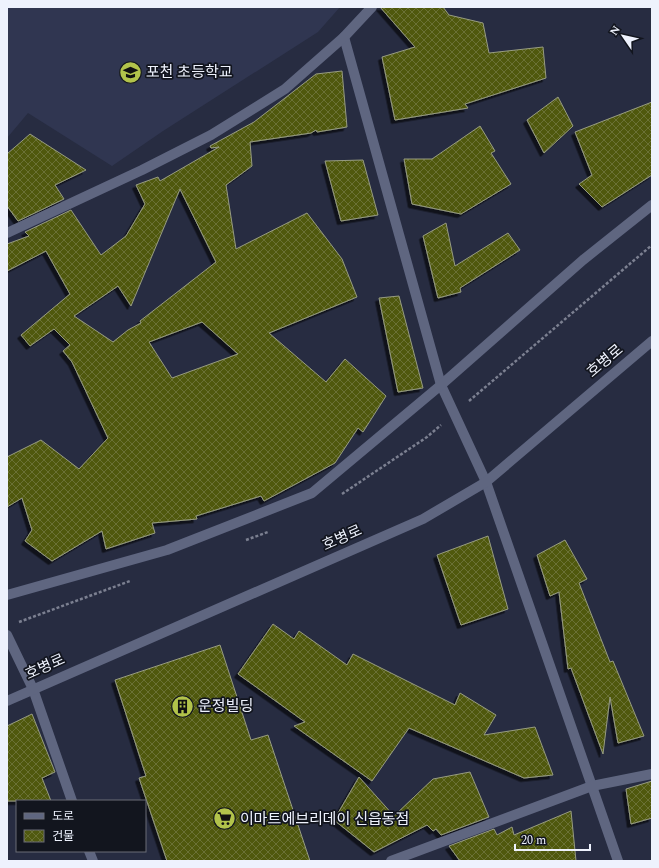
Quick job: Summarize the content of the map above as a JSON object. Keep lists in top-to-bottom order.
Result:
{
  "streets": {
    "street": ["호병로"]
  },
  "places": {
    "school or university": ["포천 초등학교"],
    "building": ["운정빌딩"],
    "supermarket": ["이마트에브리데이 신읍동점"]
  },
  "legend": ["도로", "건물"],
  "scale_bar": "20 m",
  "north": "top left"
}
